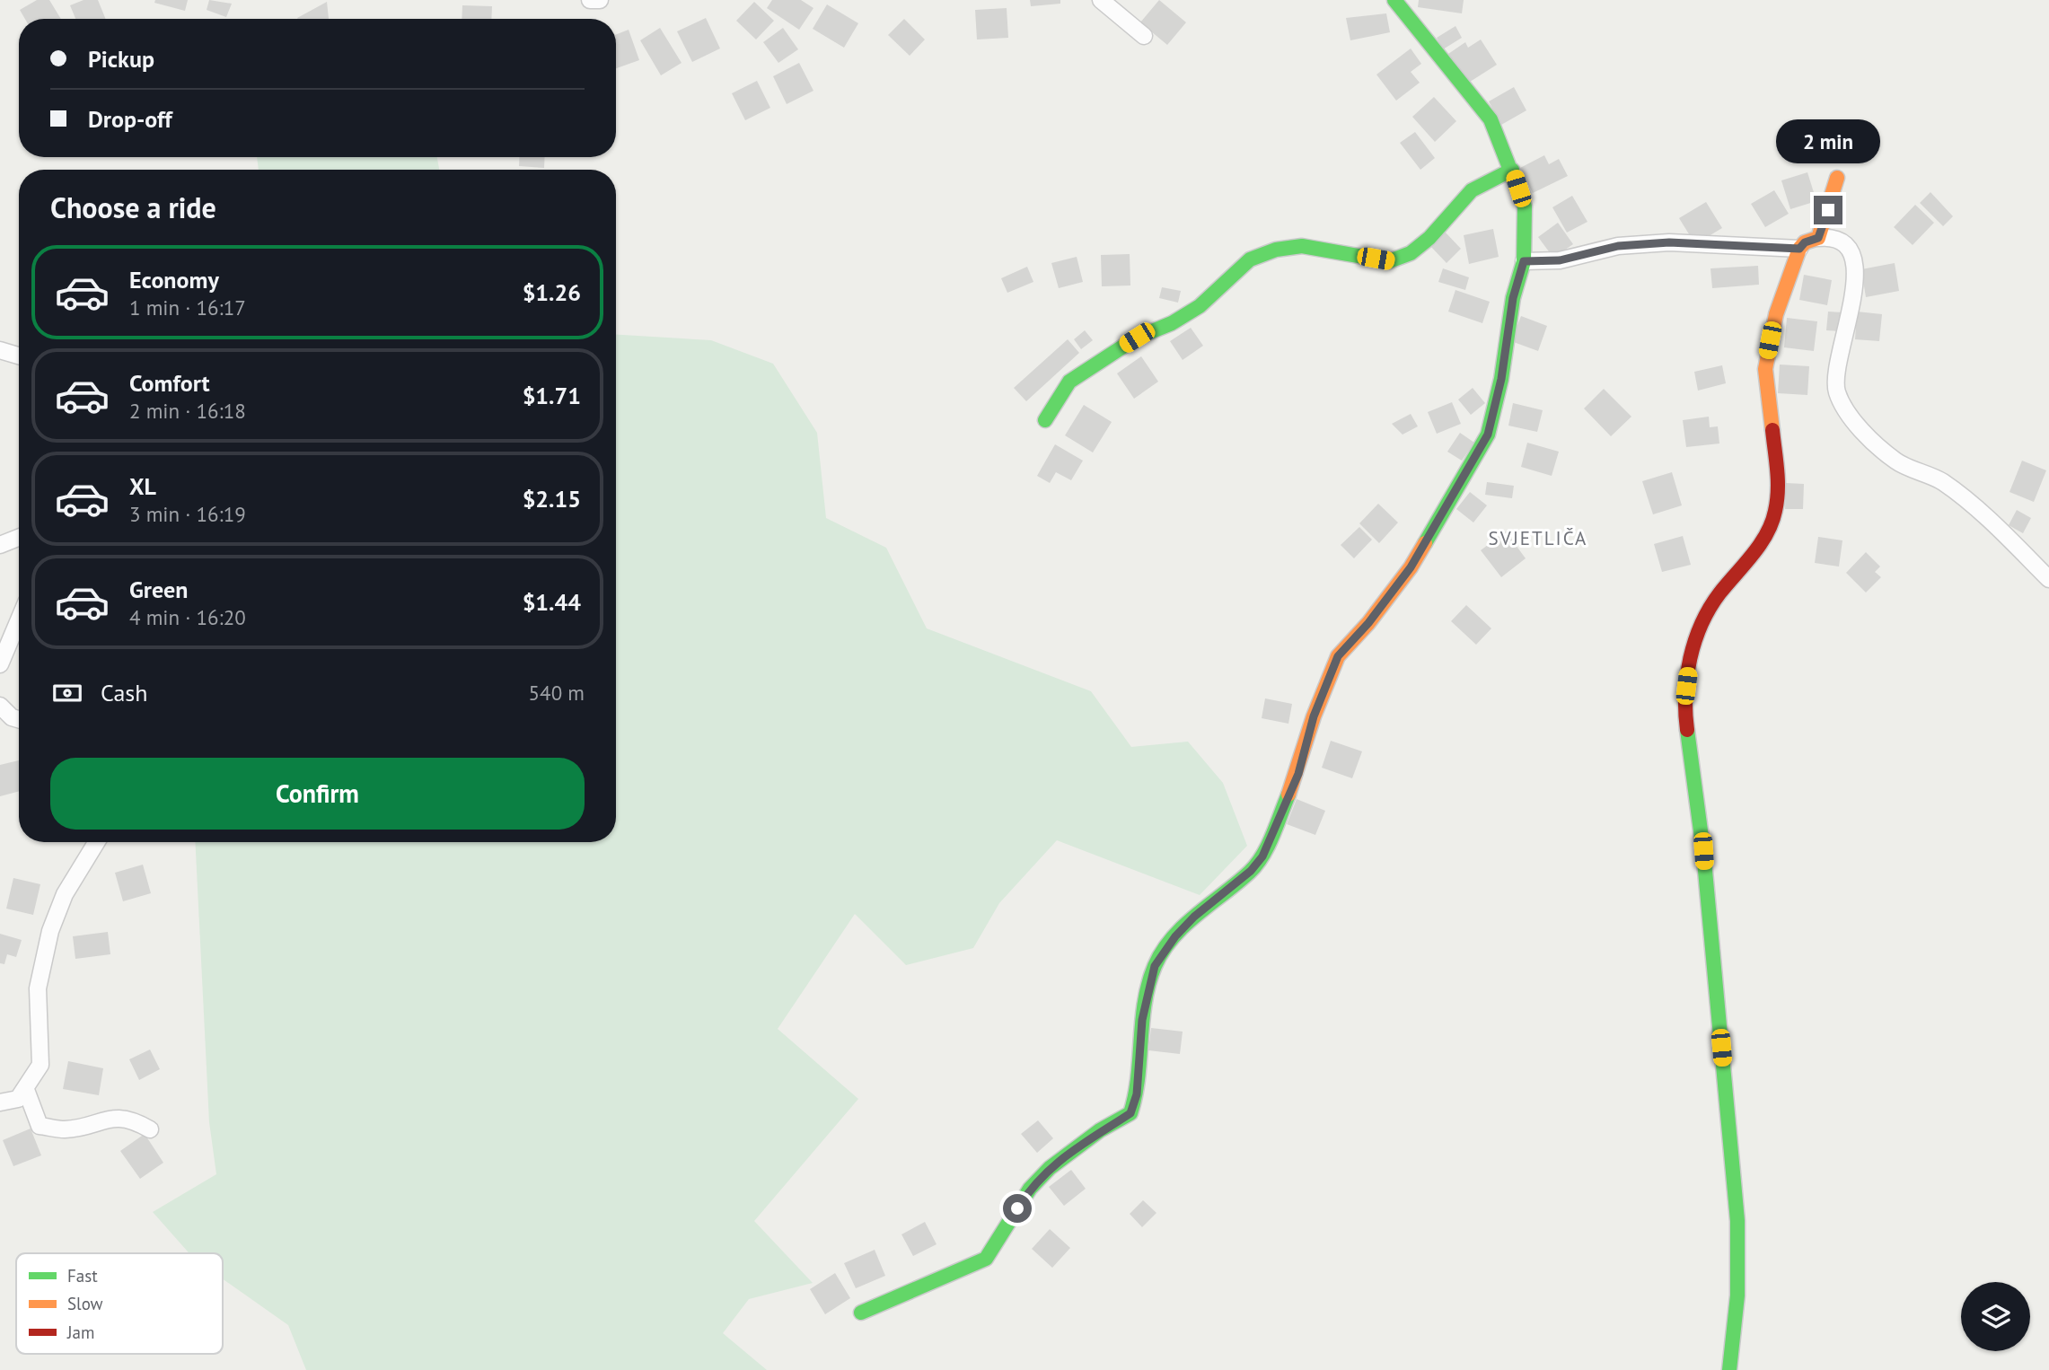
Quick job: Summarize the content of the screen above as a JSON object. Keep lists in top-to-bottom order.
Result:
{
  "districts": ["SVJETLIČA"],
  "legend": ["Fast", "Slow", "Jam"],
  "page": {
    "banner": ["Pickup", "Drop-off"],
    "bubble": "2 min",
    "heading": "Choose a ride",
    "list": [
      {
        "name": "Economy",
        "note": "1 min · 16:17",
        "value": "$1.26"
      },
      {
        "name": "Comfort",
        "note": "2 min · 16:18",
        "value": "$1.71"
      },
      {
        "name": "XL",
        "note": "3 min · 16:19",
        "value": "$2.15"
      },
      {
        "name": "Green",
        "note": "4 min · 16:20",
        "value": "$1.44"
      }
    ],
    "pay": ["Cash", "540 m"],
    "buttons": "Confirm"
  }
}
